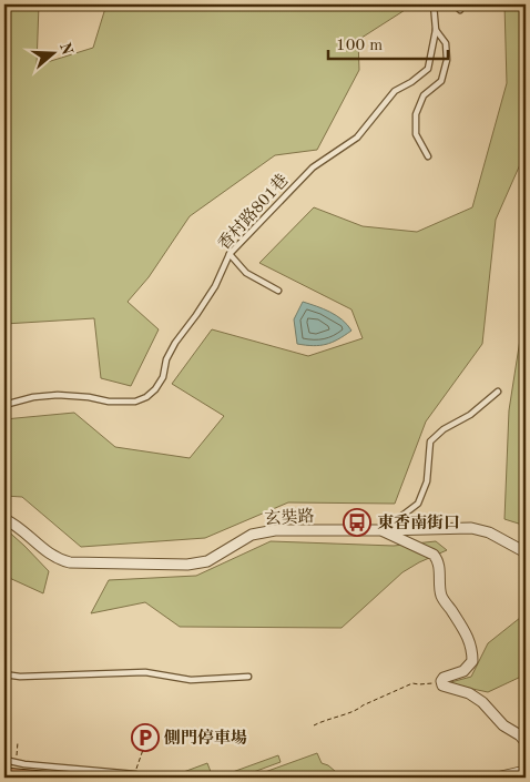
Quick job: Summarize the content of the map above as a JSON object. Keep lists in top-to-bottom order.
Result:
{
  "streets": {
    "street": ["玄奘路"],
    "lane": ["香村路801巷"]
  },
  "places": {
    "bus stop": ["東香南街口"],
    "parking": ["側門停車場"]
  },
  "scale_bar": "100 m",
  "north": "right"
}
